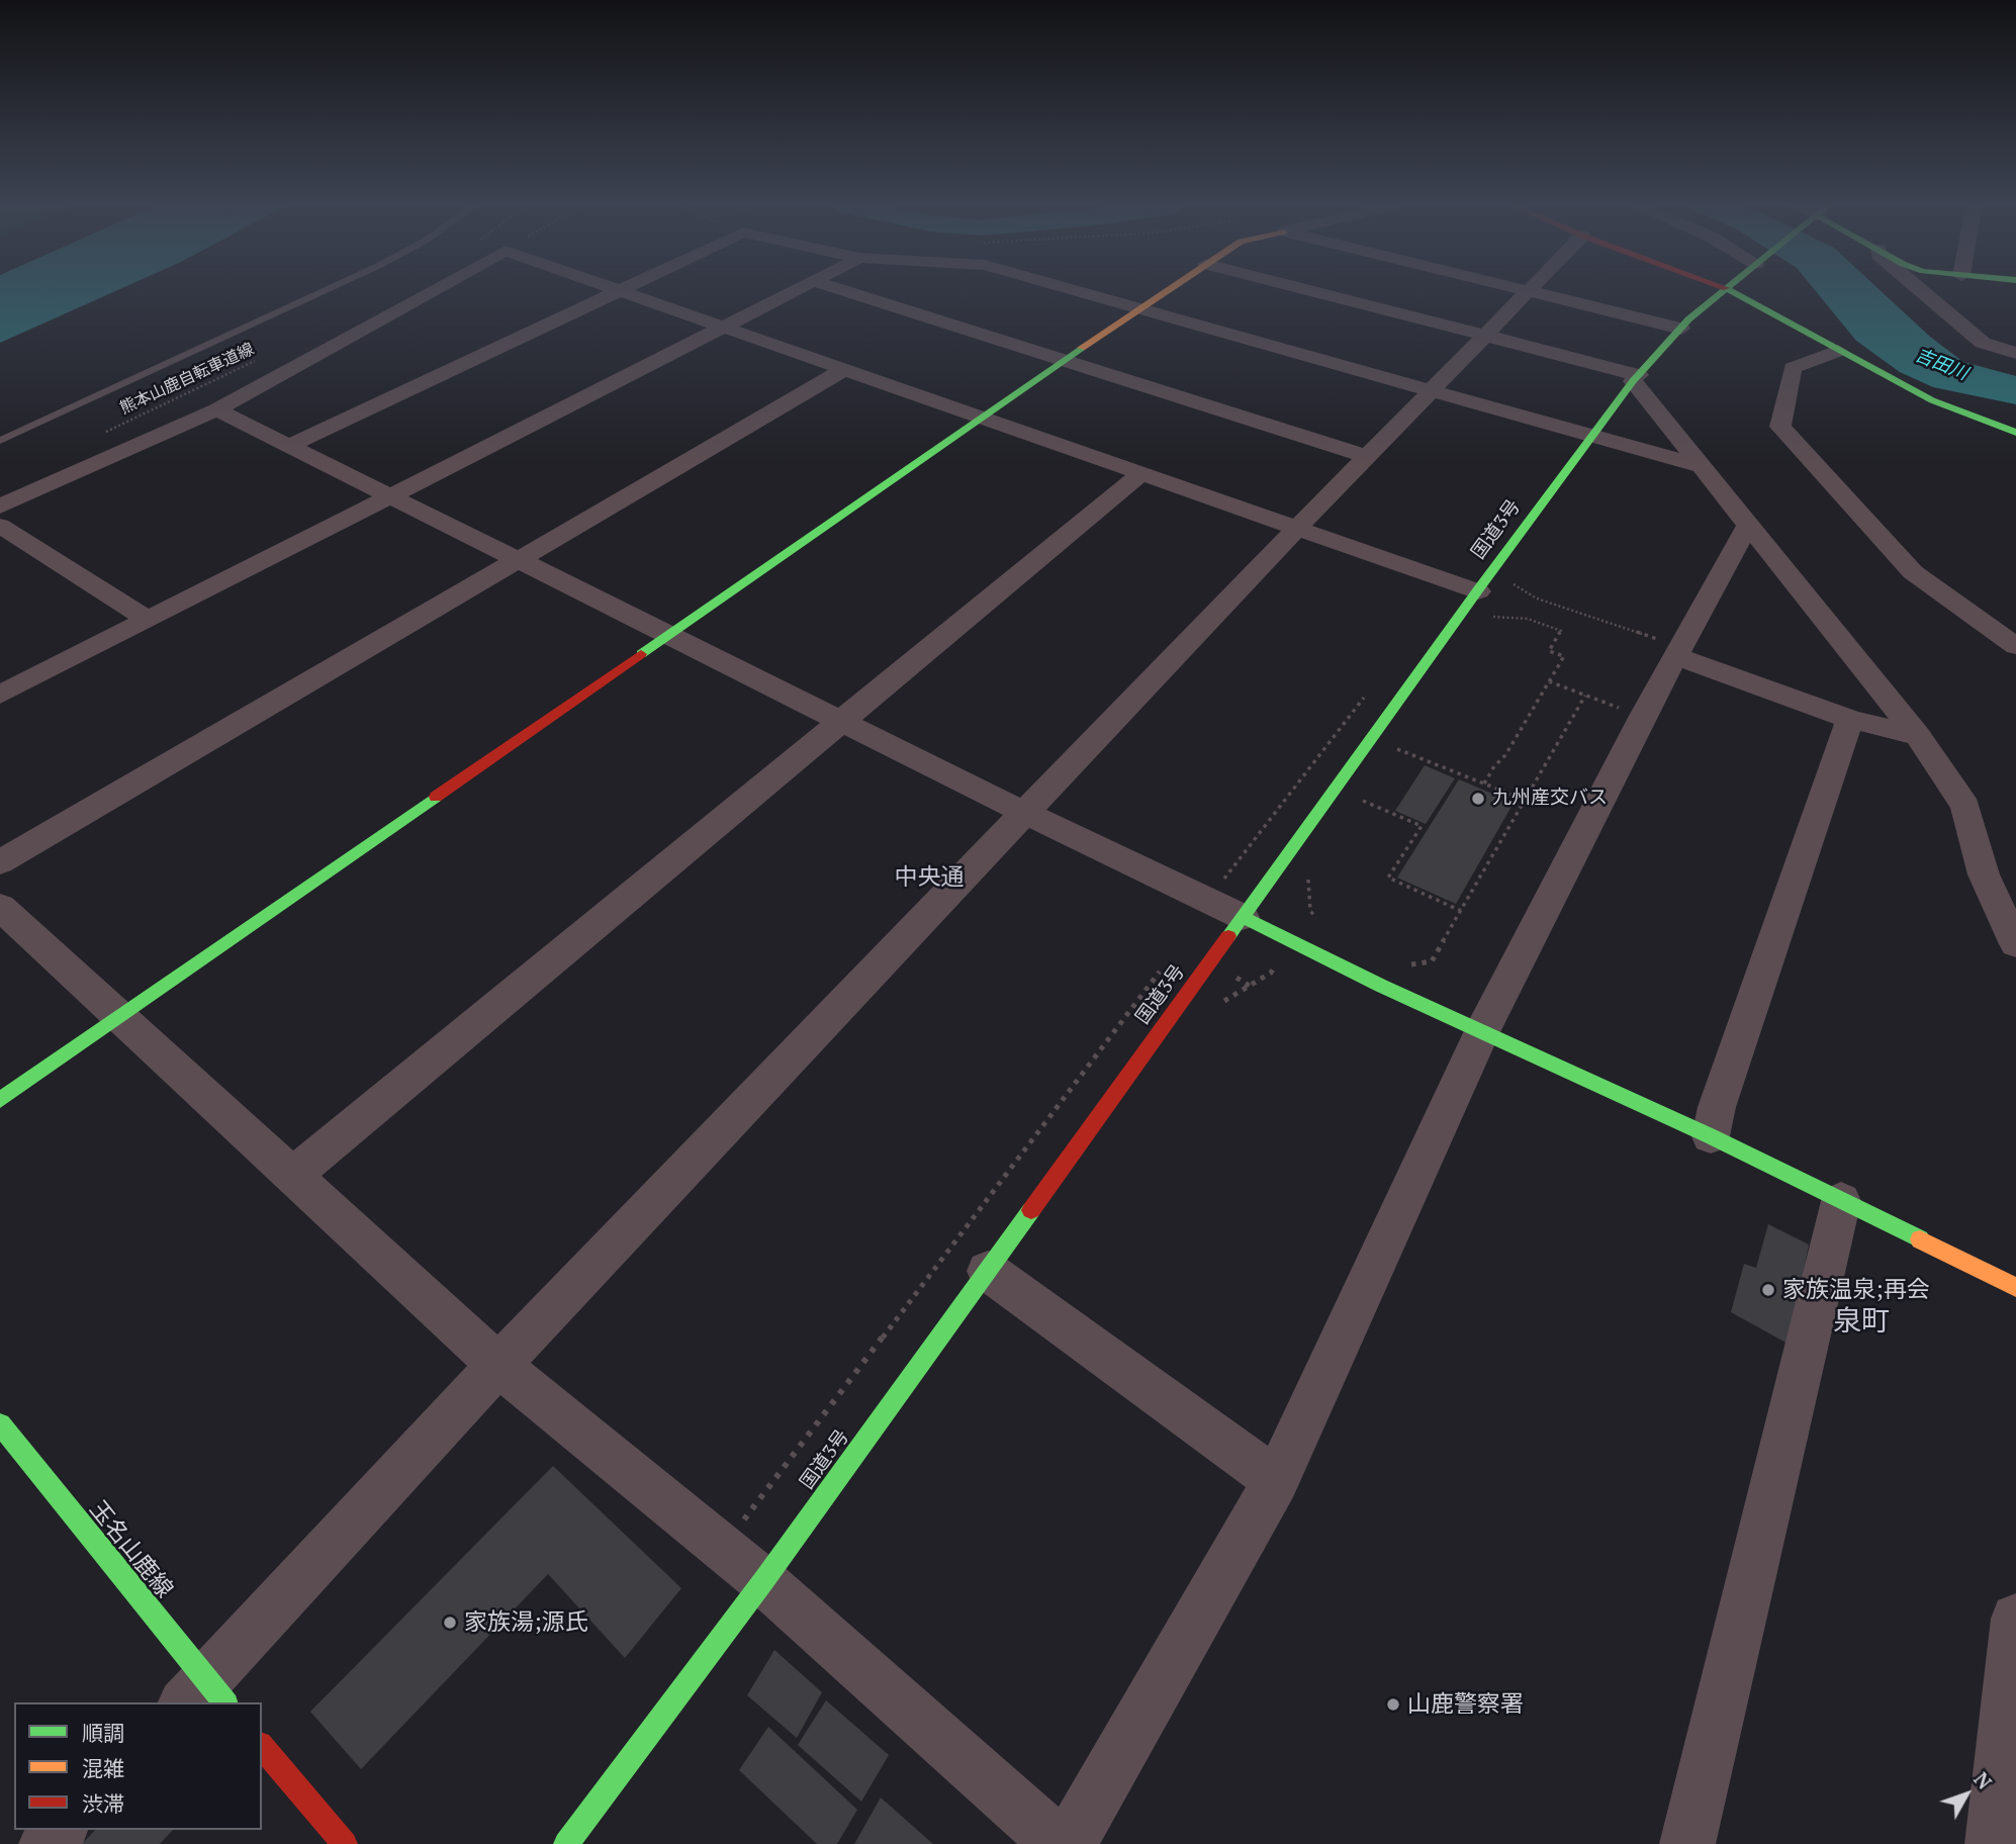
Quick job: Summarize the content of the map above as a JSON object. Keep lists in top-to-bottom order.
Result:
{
  "streets": {
    "main road": ["国道3号", "玉名山鹿線"],
    "path": ["熊本山鹿自転車道線"]
  },
  "districts": ["中央通", "泉町"],
  "water": ["吉田川"],
  "places": [
    "九州産交バス",
    "家族温泉;再会",
    "家族湯;源氏",
    "山鹿警察署"
  ],
  "legend": ["順調", "混雑", "渋滞"],
  "north": "top right"
}
